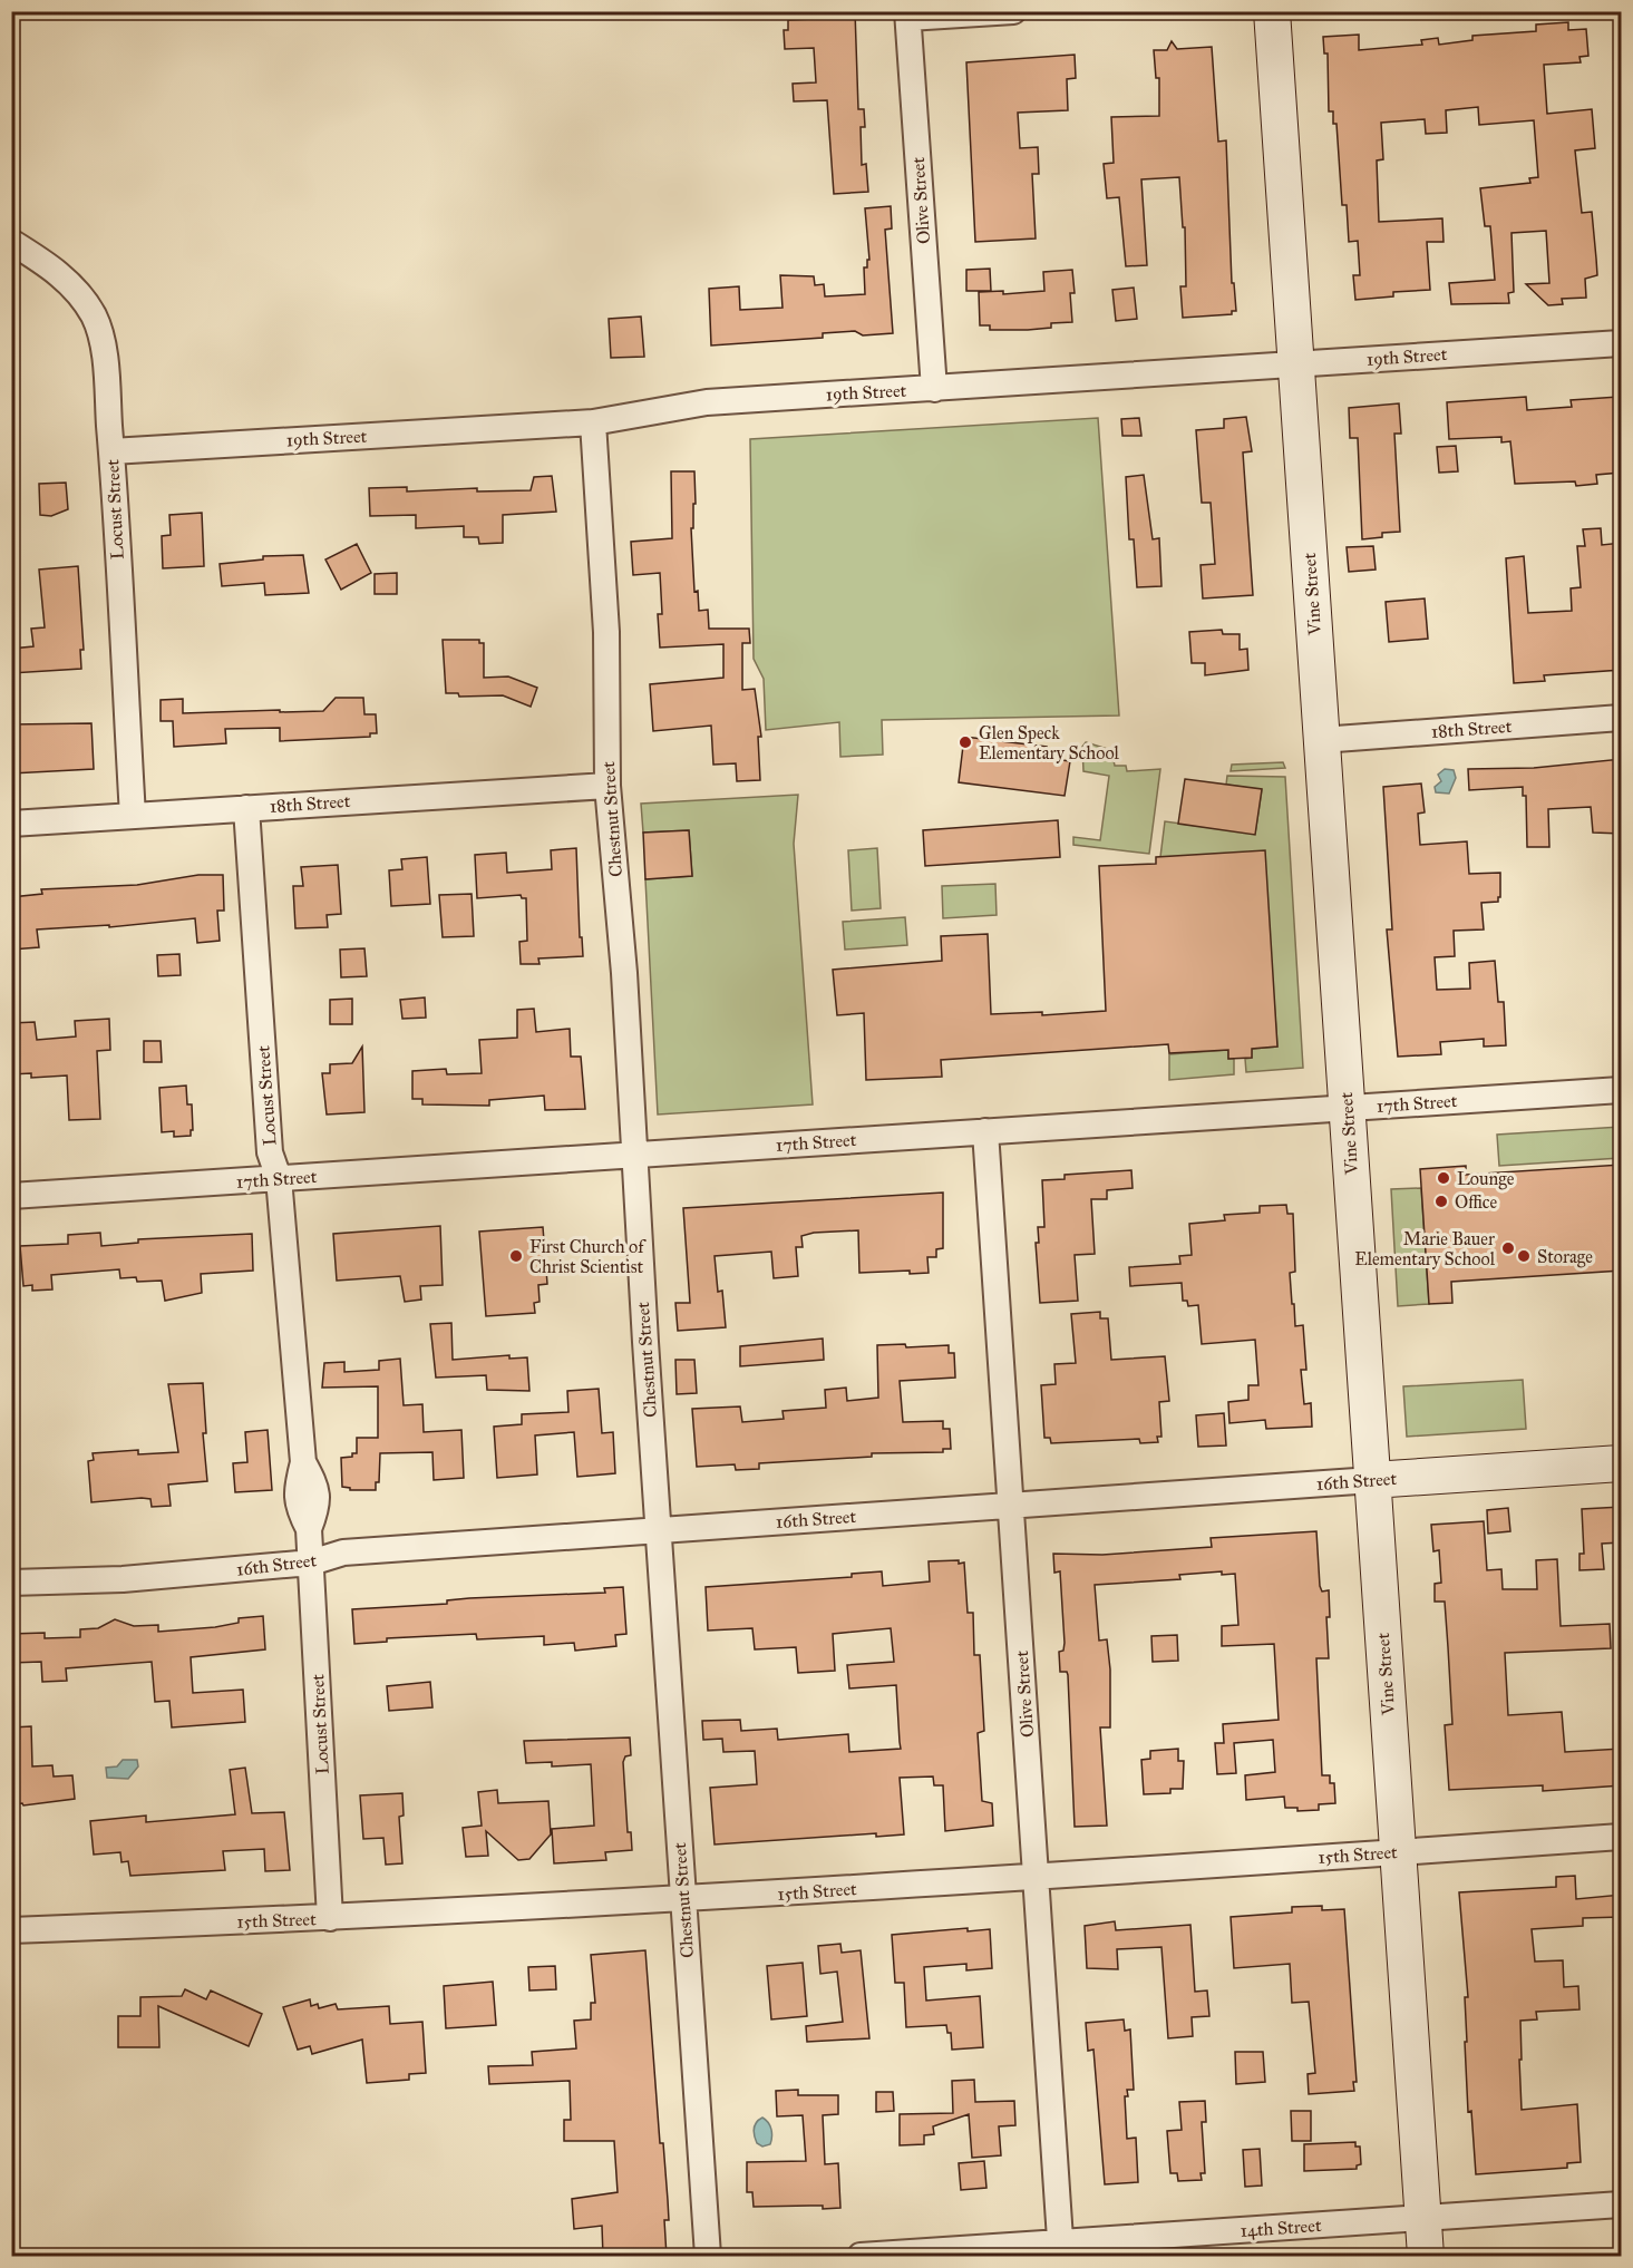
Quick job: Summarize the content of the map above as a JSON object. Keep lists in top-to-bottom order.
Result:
{
  "streets": {
    "street": [
      "Olive Street",
      "19th Street",
      "Locust Street",
      "Vine Street",
      "18th Street",
      "Chestnut Street",
      "17th Street",
      "16th Street",
      "15th Street",
      "14th Street"
    ]
  },
  "crossings": [
    ["Olive Street", "19th Street"],
    ["Olive Street", "17th Street"],
    ["Olive Street", "16th Street"],
    ["Olive Street", "15th Street"],
    ["Olive Street", "14th Street"],
    ["19th Street", "Locust Street"],
    ["19th Street", "Vine Street"],
    ["19th Street", "Chestnut Street"],
    ["Locust Street", "18th Street"],
    ["Locust Street", "17th Street"],
    ["Locust Street", "16th Street"],
    ["Locust Street", "15th Street"],
    ["Vine Street", "18th Street"],
    ["Vine Street", "17th Street"],
    ["Vine Street", "16th Street"],
    ["Vine Street", "15th Street"],
    ["Vine Street", "14th Street"],
    ["18th Street", "Chestnut Street"],
    ["Chestnut Street", "17th Street"],
    ["Chestnut Street", "16th Street"],
    ["Chestnut Street", "15th Street"]
  ],
  "places": [
    "Glen Speck Elementary School",
    "Lounge",
    "Office",
    "Marie Bauer Elementary School",
    "First Church of Christ Scientist",
    "Storage"
  ]
}
